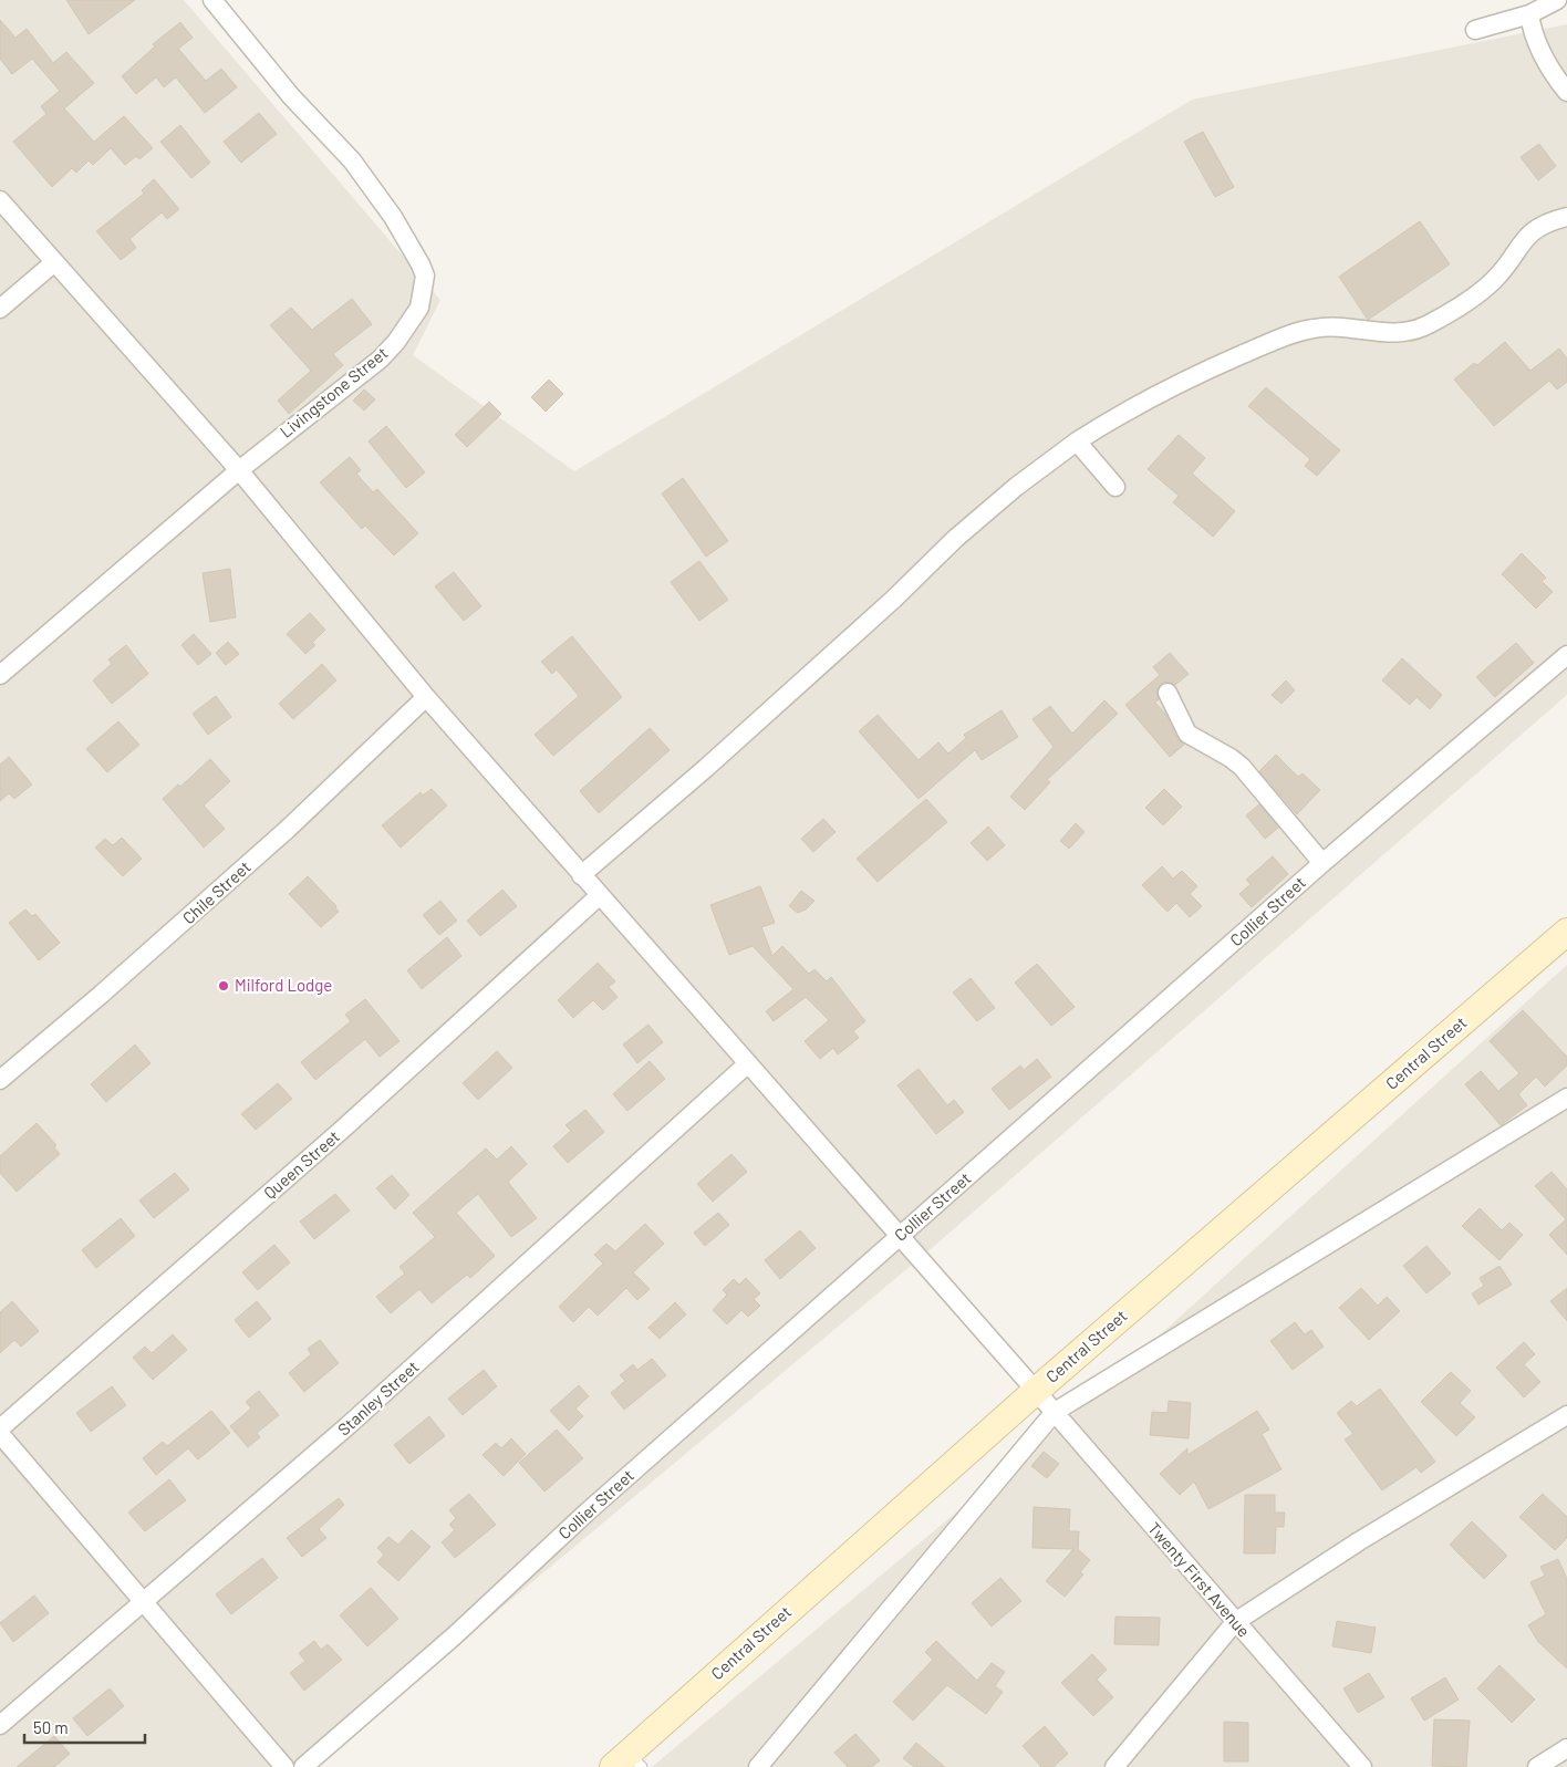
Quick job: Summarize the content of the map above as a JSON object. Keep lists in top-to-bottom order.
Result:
{
  "streets": {
    "main road": ["Central Street"],
    "street": [
      "Livingstone Street",
      "Chile Street",
      "Collier Street",
      "Queen Street",
      "Stanley Street",
      "Twenty First Avenue"
    ]
  },
  "crossings": [
    ["Livingstone Street", "Twenty First Avenue"],
    ["Chile Street", "Twenty First Avenue"],
    ["Collier Street", "Twenty First Avenue"],
    ["Central Street", "Twenty First Avenue"],
    ["Queen Street", "Twenty First Avenue"],
    ["Stanley Street", "Twenty First Avenue"]
  ],
  "places": ["Milford Lodge"],
  "scale_bar": "50 m"
}
